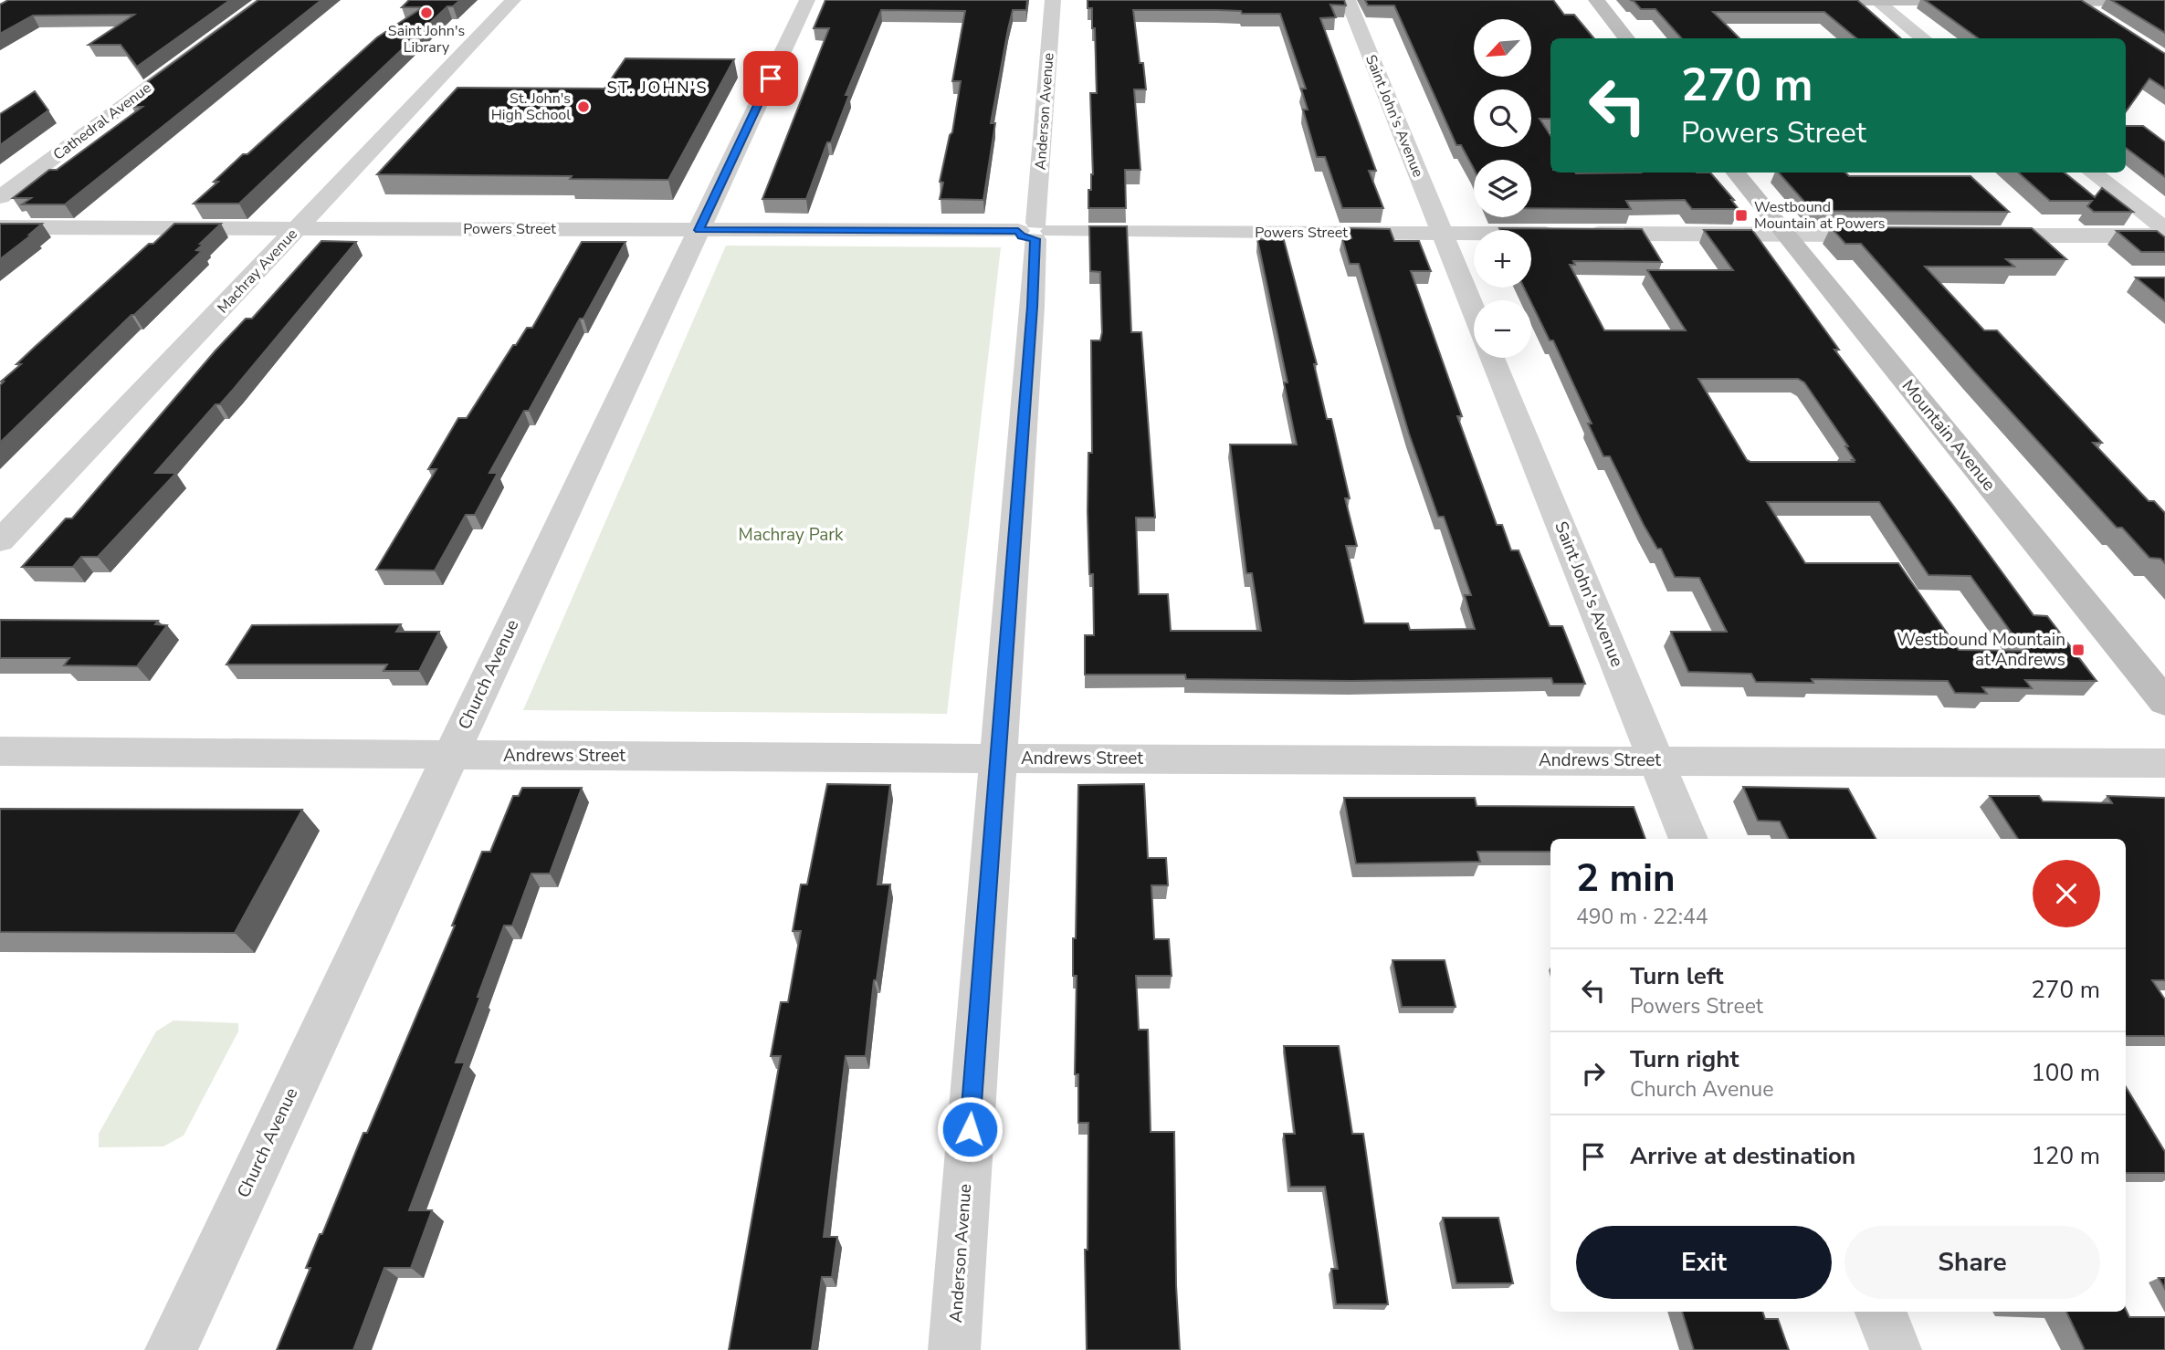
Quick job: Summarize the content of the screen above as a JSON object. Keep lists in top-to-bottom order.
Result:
{
  "streets": {
    "main road": ["Mountain Avenue"],
    "street": [
      "Anderson Avenue",
      "Saint John's Avenue",
      "Cathedral Avenue",
      "Powers Street",
      "Machray Avenue",
      "Church Avenue",
      "Andrews Street"
    ]
  },
  "crossings": [
    ["Anderson Avenue", "Powers Street"],
    ["Anderson Avenue", "Andrews Street"],
    ["Saint John's Avenue", "Powers Street"],
    ["Saint John's Avenue", "Andrews Street"],
    ["Powers Street", "Machray Avenue"],
    ["Powers Street", "Mountain Avenue"],
    ["Powers Street", "Church Avenue"],
    ["Church Avenue", "Andrews Street"]
  ],
  "districts": ["ST. JOHN'S"],
  "parks": ["Machray Park"],
  "places": {
    "other": ["Saint John's Library", "St. John's High School"],
    "transit": ["Westbound Mountain at Powers", "Westbound Mountain at Andrews"]
  },
  "north": "bottom left",
  "page": {
    "map_buttons": ["+", "−"],
    "turn": ["270 m", "Powers Street"],
    "heading": ["2 min", "490 m · 22:44"],
    "list": [
      {
        "name": "Turn left",
        "note": "Powers Street",
        "value": "270 m"
      },
      {
        "name": "Turn right",
        "note": "Church Avenue",
        "value": "100 m"
      },
      {
        "name": "Arrive at destination",
        "value": "120 m"
      }
    ],
    "buttons": ["Exit", "Share"]
  }
}
